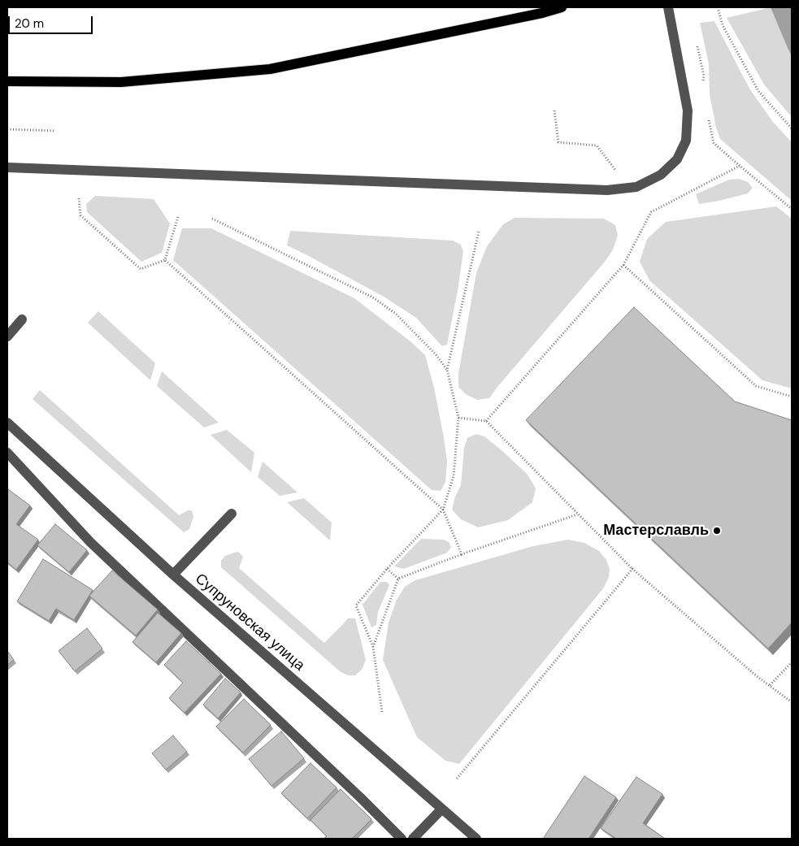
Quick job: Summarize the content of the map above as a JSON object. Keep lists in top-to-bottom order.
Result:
{
  "streets": {
    "street": ["Супруновская улица"]
  },
  "places": ["Мастерславль"],
  "scale_bar": "20 m"
}
